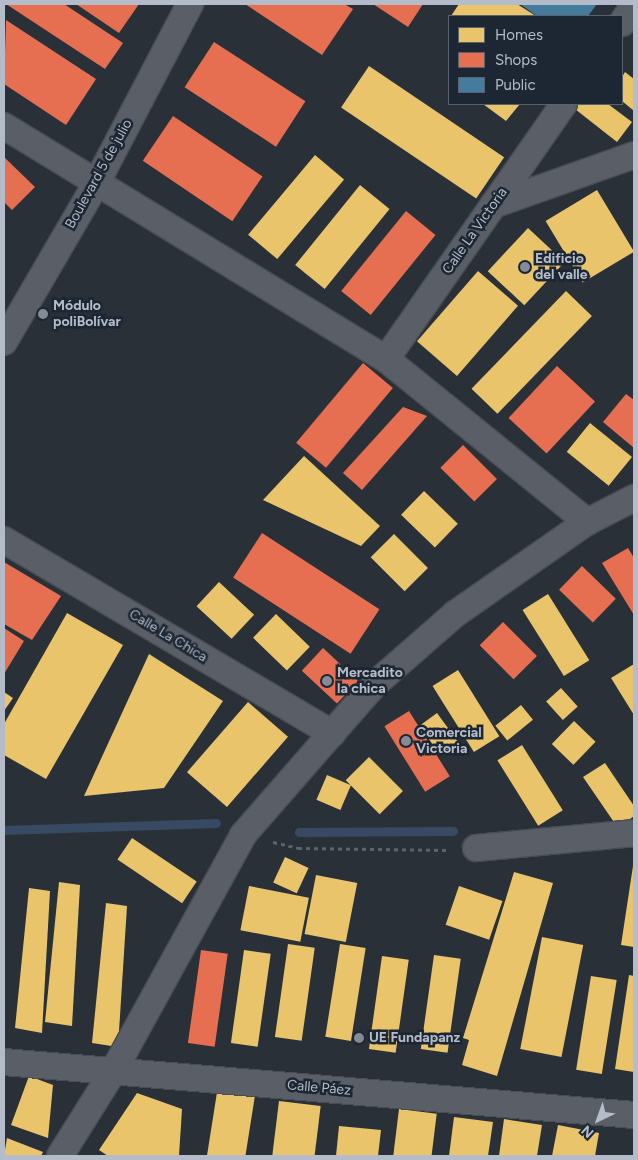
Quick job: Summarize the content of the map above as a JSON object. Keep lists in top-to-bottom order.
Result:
{
  "streets": {
    "street": [
      "Boulevard 5 de julio",
      "Calle La Victoria",
      "Calle La Chica",
      "Calle Páez"
    ]
  },
  "places": [
    "Edificio del valle",
    "Módulo poliBolívar",
    "Mercadito la chica",
    "Comercial Victoria",
    "UE Fundapanz"
  ],
  "legend": ["Homes", "Shops", "Public"],
  "north": "bottom left"
}
